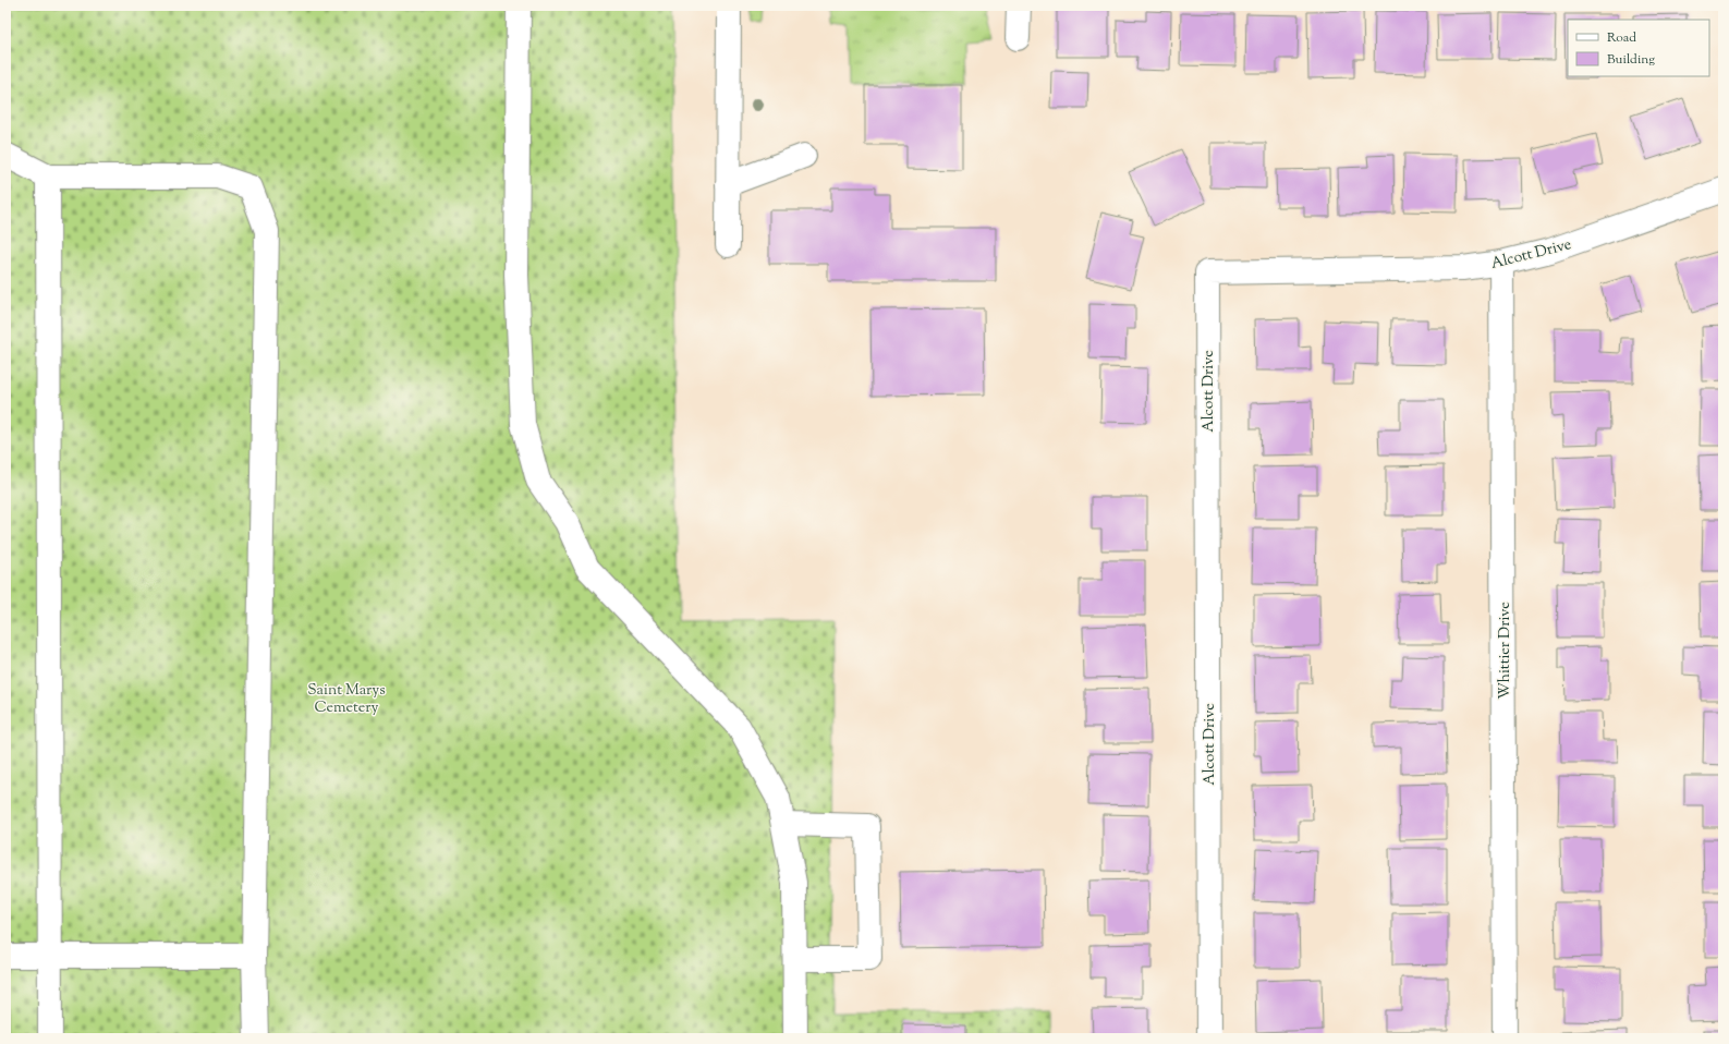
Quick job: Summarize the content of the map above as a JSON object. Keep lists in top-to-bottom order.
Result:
{
  "streets": {
    "street": ["Alcott Drive", "Whittier Drive"]
  },
  "crossings": [
    ["Alcott Drive", "Whittier Drive"]
  ],
  "parks": ["Saint Marys Cemetery"],
  "legend": ["Road", "Building"]
}
